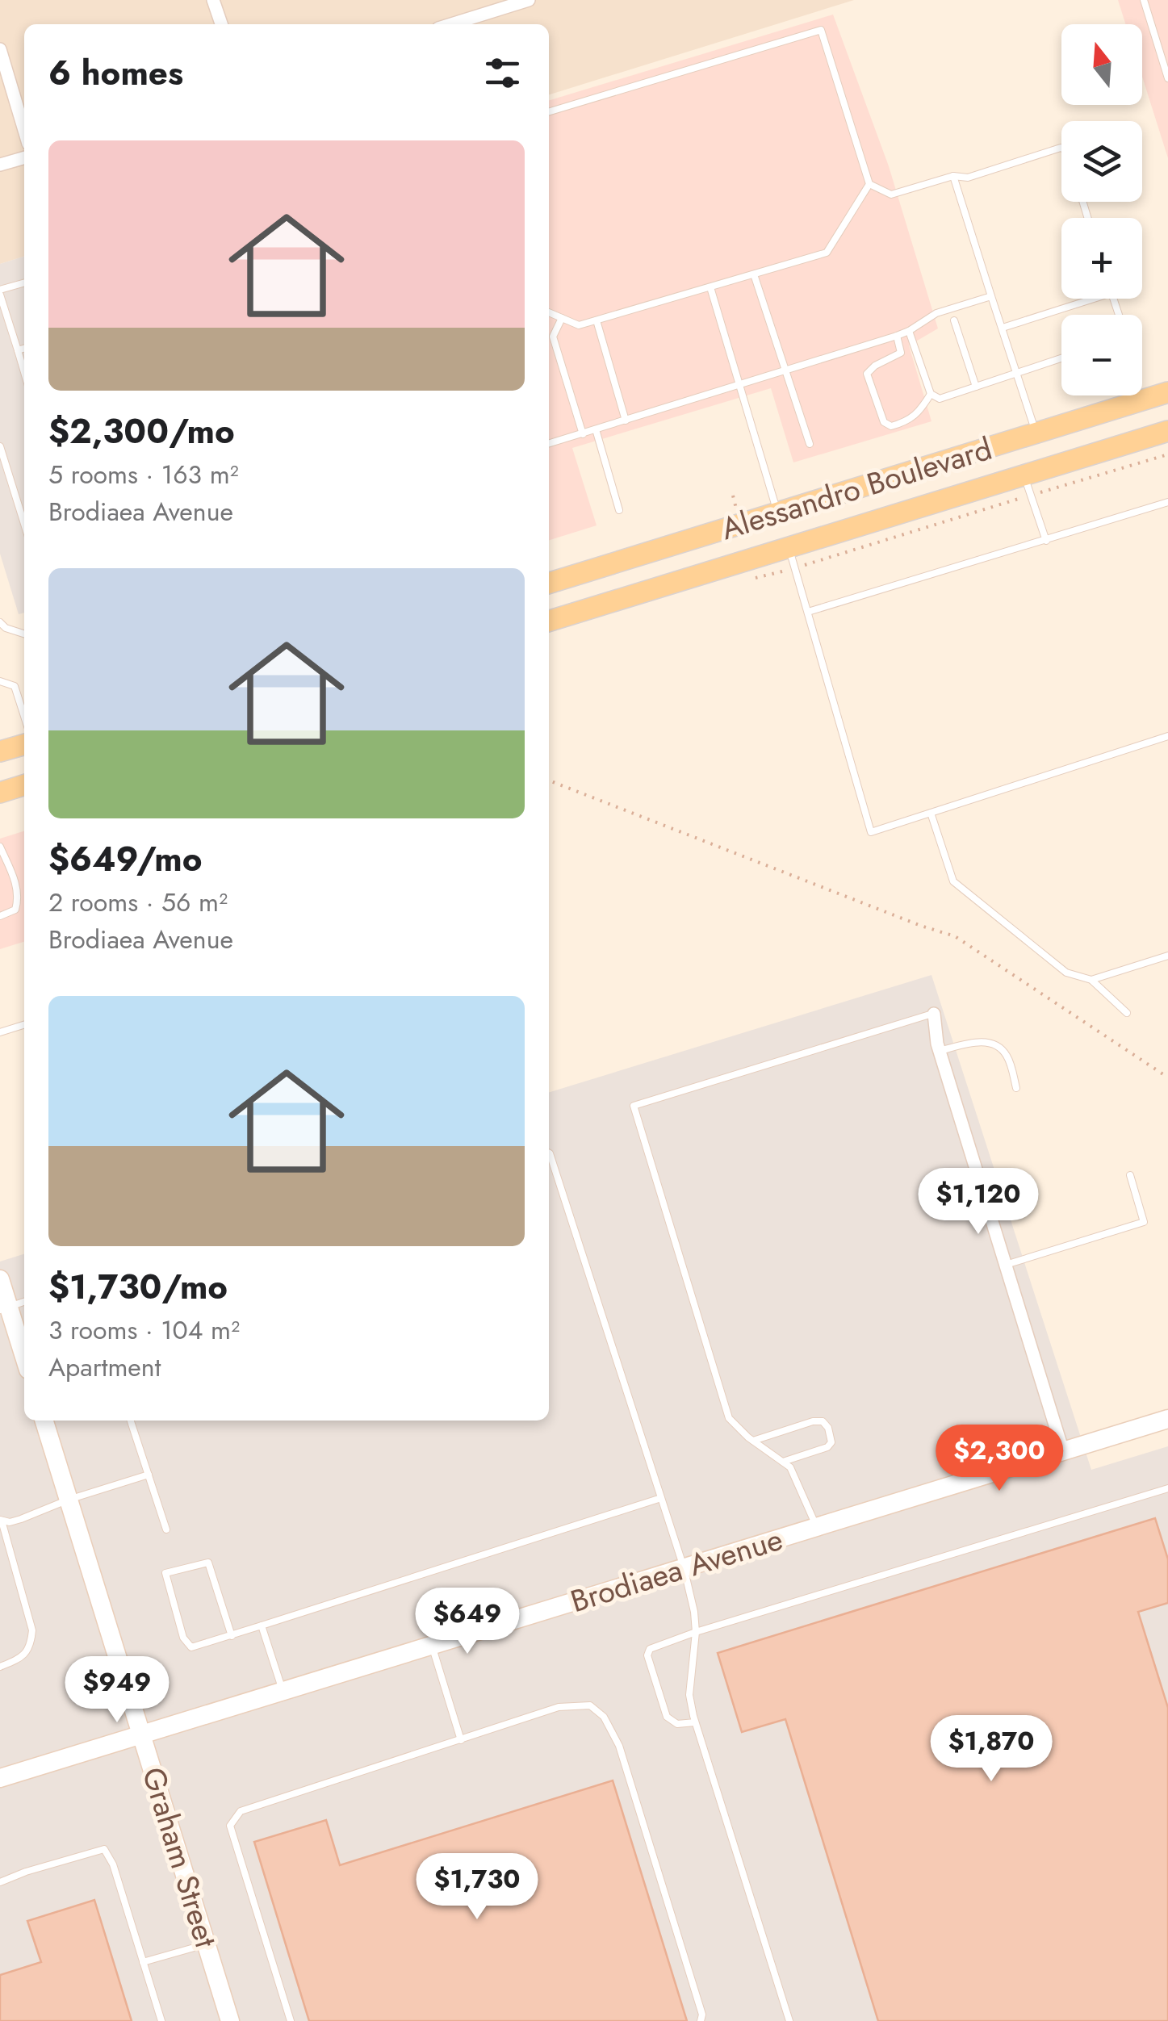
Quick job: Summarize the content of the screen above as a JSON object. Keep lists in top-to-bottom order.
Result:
{
  "streets": {
    "main road": ["Alessandro Boulevard"],
    "street": ["Brodiaea Avenue", "Graham Street"]
  },
  "crossings": [
    ["Brodiaea Avenue", "Graham Street"]
  ],
  "north": "top",
  "page": {
    "map_buttons": ["+", "−"],
    "heading": "6 homes",
    "list": [
      {
        "name": "$2,300/mo",
        "note": "5 rooms · 163 m² · Brodiaea Avenue"
      },
      {
        "name": "$649/mo",
        "note": "2 rooms · 56 m² · Brodiaea Avenue"
      },
      {
        "name": "$1,730/mo",
        "note": "3 rooms · 104 m² · Apartment"
      }
    ],
    "price": [
      "$1,120",
      "$2,300",
      "$649",
      "$949",
      "$1,870",
      "$1,730"
    ]
  }
}
